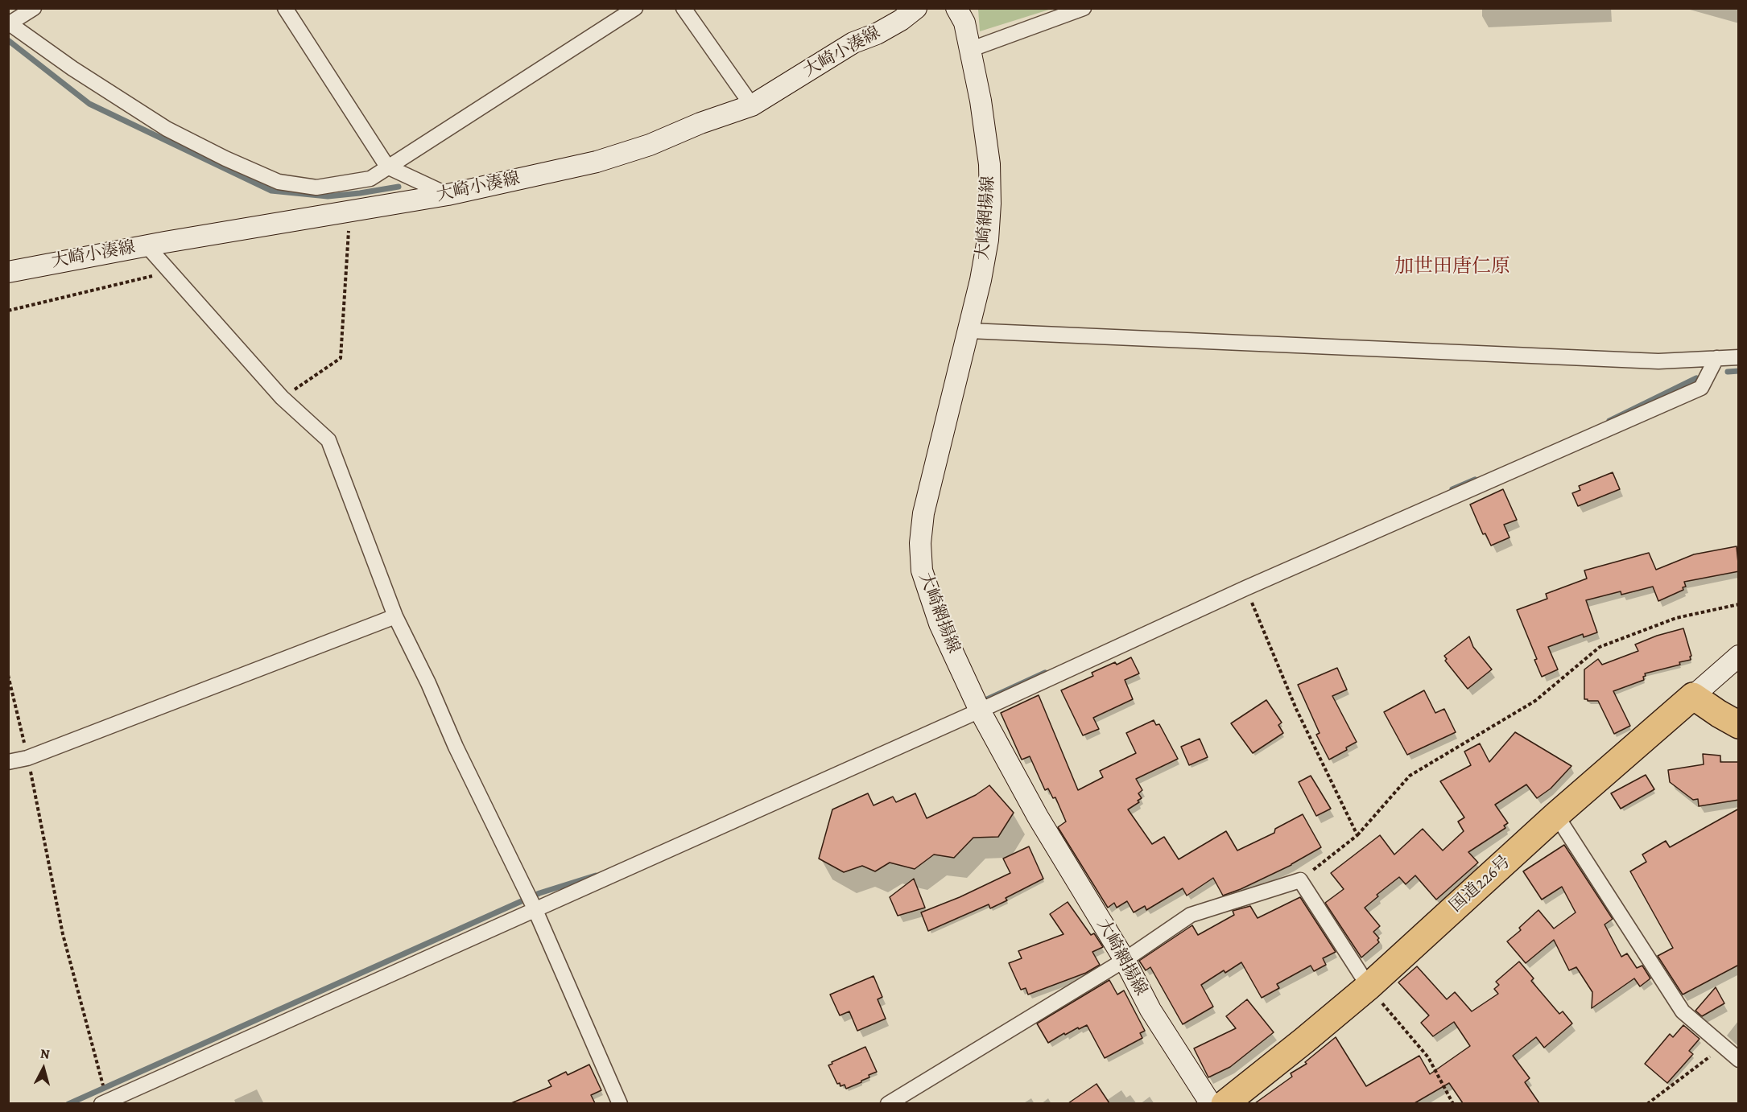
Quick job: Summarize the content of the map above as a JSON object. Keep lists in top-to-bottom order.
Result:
{
  "streets": {
    "highway": ["国道226号"],
    "street": ["大崎小湊線", "大崎網揚線"]
  },
  "districts": ["加世田唐仁原"],
  "north": "top"
}
